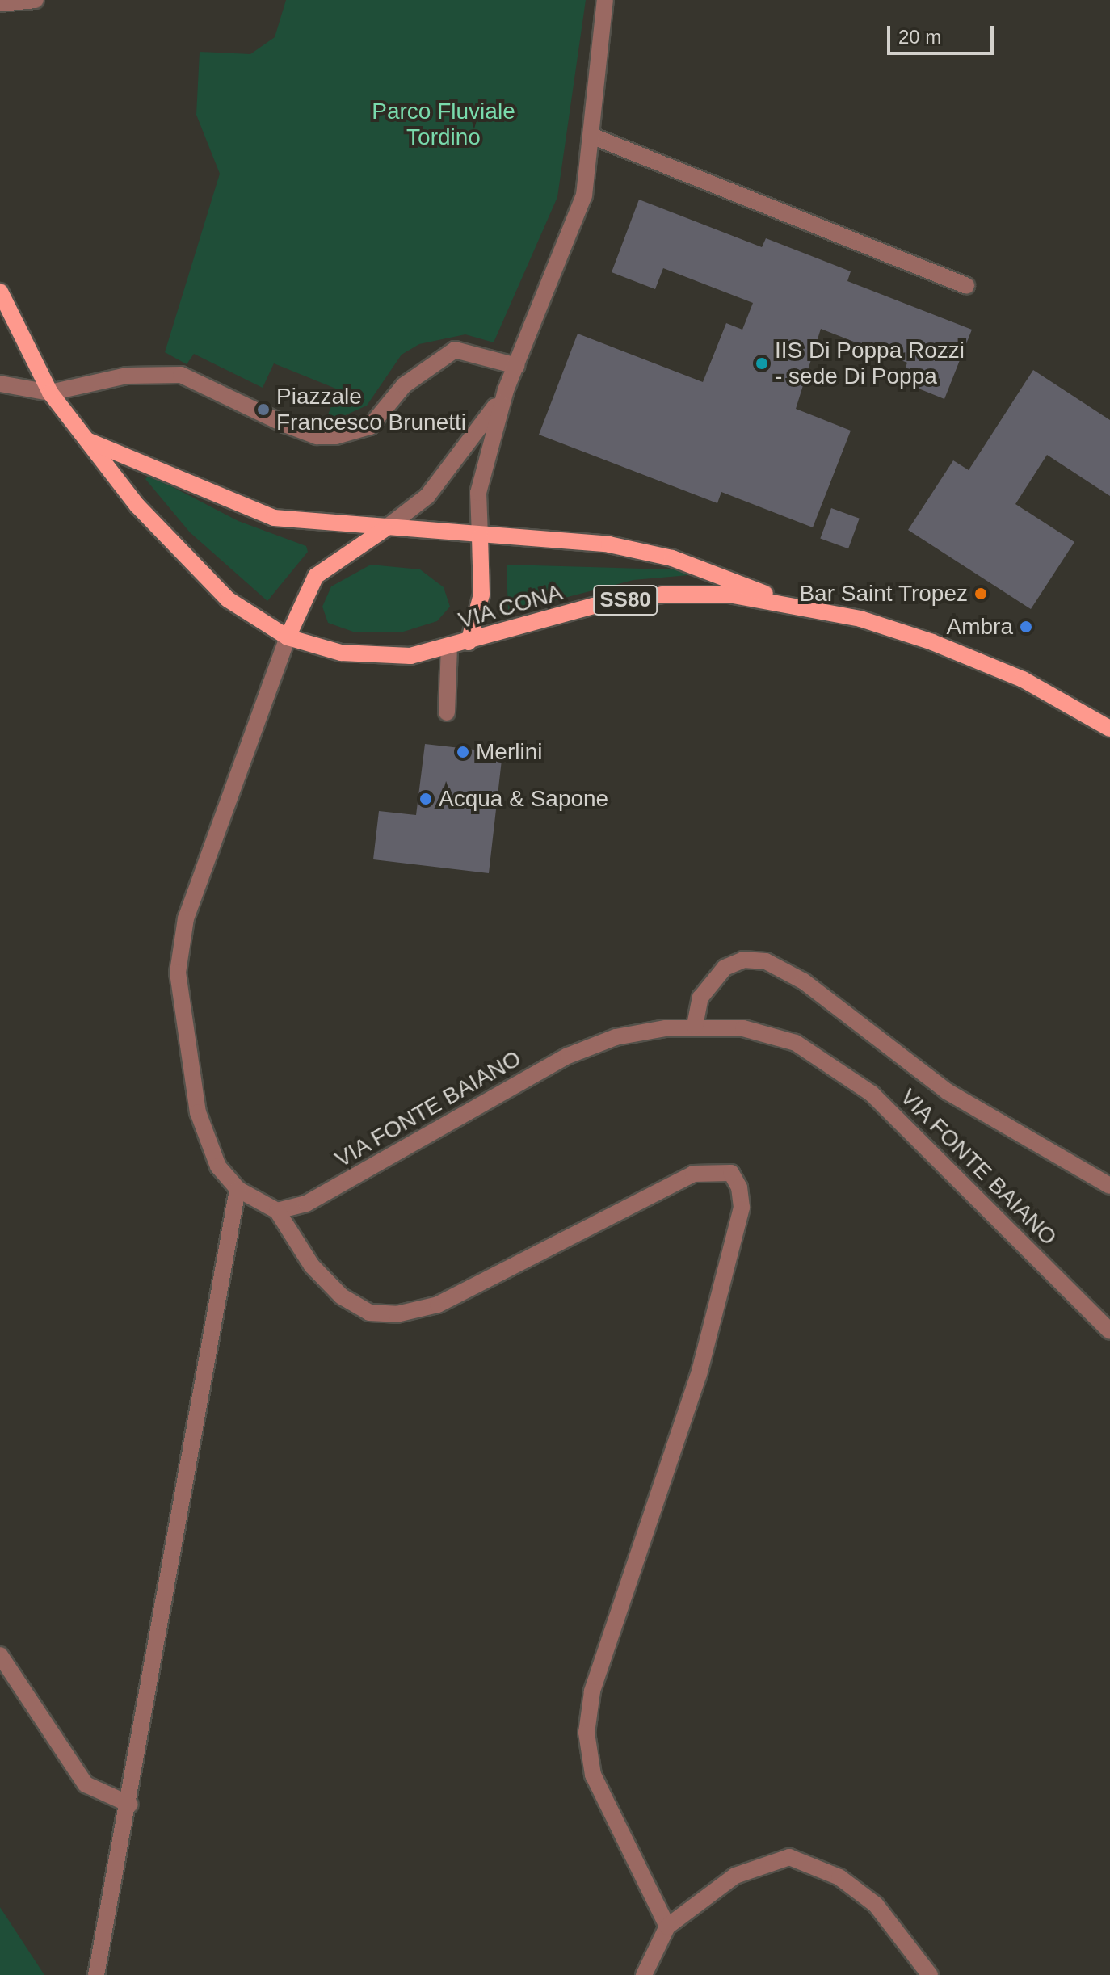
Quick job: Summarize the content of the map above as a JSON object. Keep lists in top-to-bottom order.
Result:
{
  "streets": {
    "main road": ["SS80", "VIA CONA"],
    "street": ["VIA FONTE BAIANO"]
  },
  "crossings": [
    ["SS80", "VIA CONA"]
  ],
  "parks": ["Parco Fluviale Tordino"],
  "places": [
    "IIS Di Poppa Rozzi - sede Di Poppa",
    "Piazzale Francesco Brunetti",
    "Bar Saint Tropez",
    "Ambra",
    "Merlini",
    "Acqua & Sapone"
  ],
  "scale_bar": "20 m"
}
